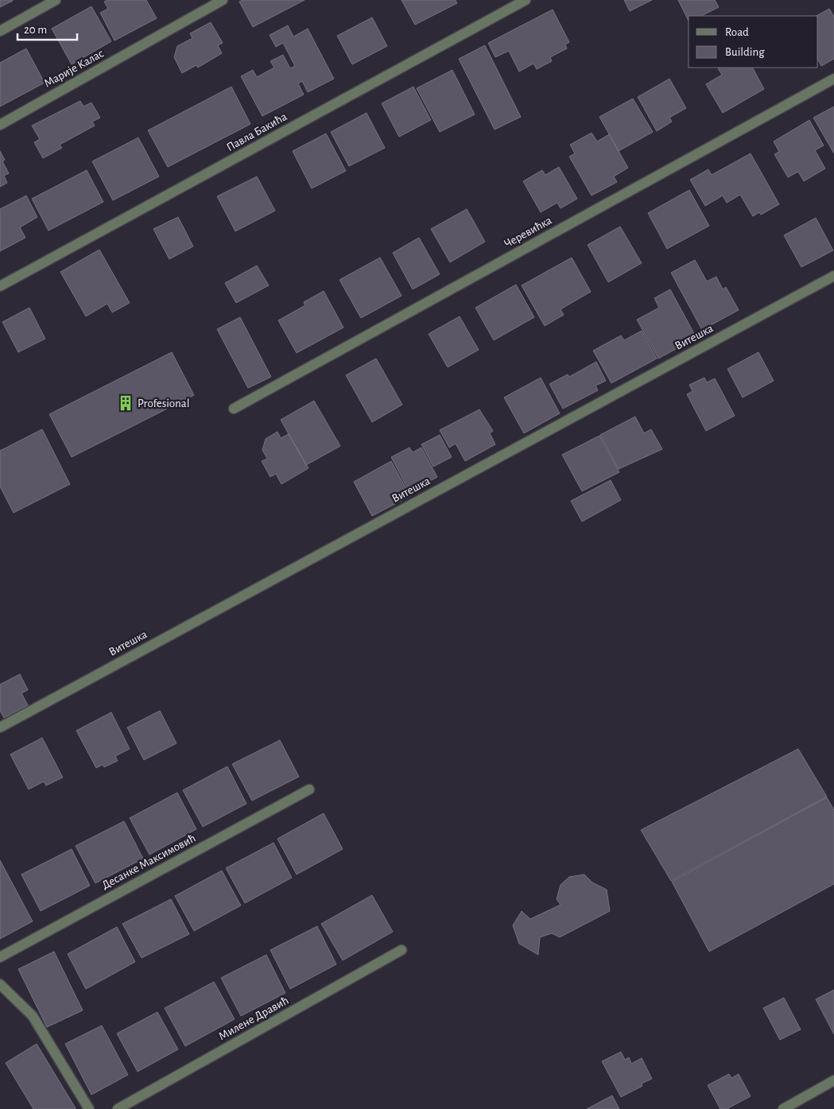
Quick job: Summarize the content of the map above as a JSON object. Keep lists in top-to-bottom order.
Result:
{
  "streets": {
    "street": [
      "Марије Калас",
      "Павла Бакића",
      "Черевићка",
      "Витешка",
      "Десанке Максимовић",
      "Милене Дравић"
    ]
  },
  "places": {
    "building": ["Profesional"]
  },
  "legend": ["Road", "Building"],
  "scale_bar": "20 m"
}
